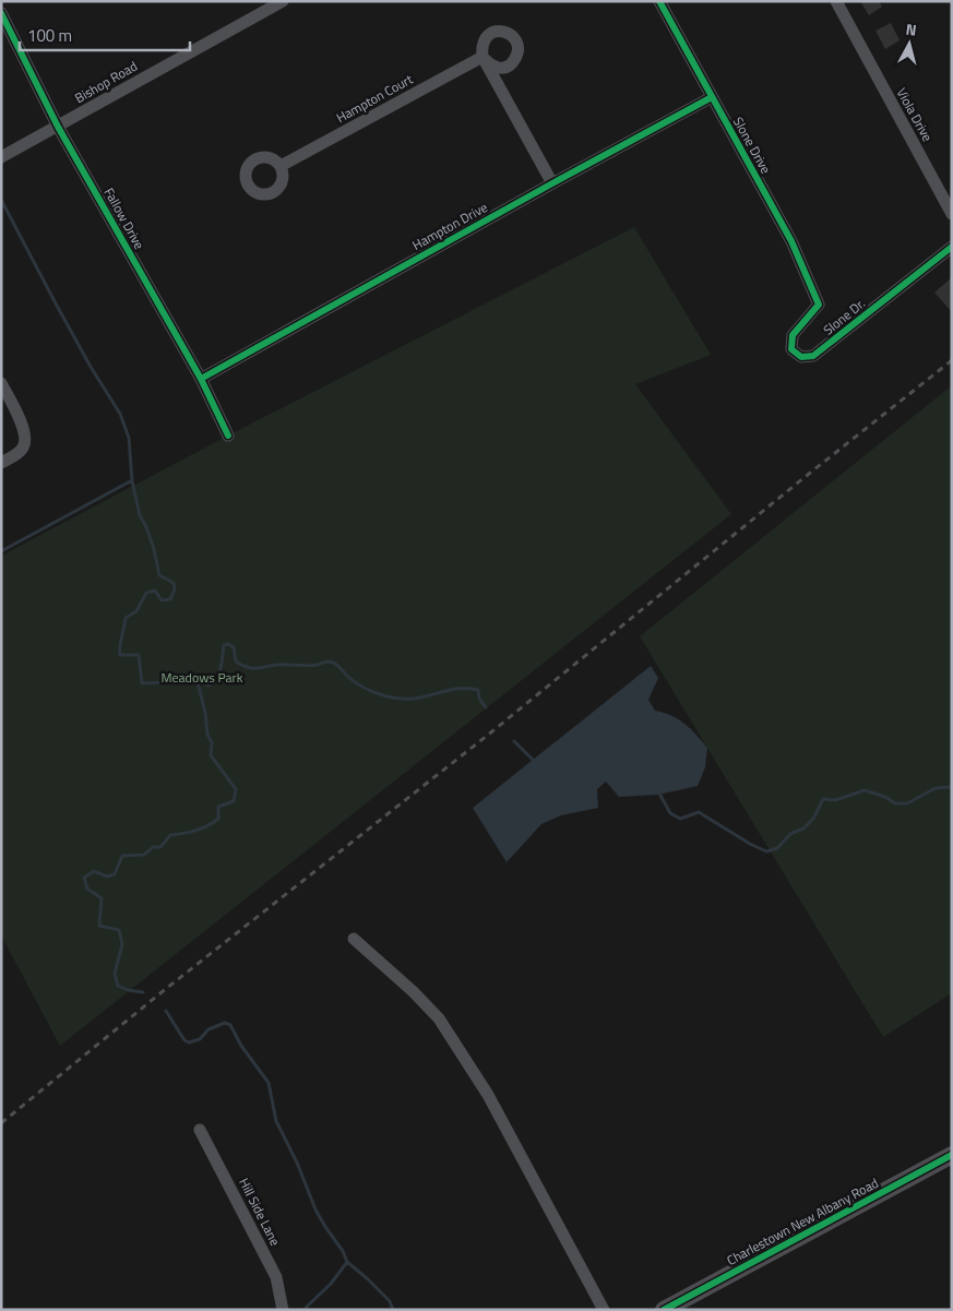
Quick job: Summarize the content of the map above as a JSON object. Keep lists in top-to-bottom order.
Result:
{
  "streets": {
    "main road": ["Charlestown New Albany Road"],
    "street": [
      "Bishop Road",
      "Hampton Court",
      "Viola Drive",
      "Slone Drive",
      "Fallow Drive",
      "Hampton Drive",
      "Slone Dr.",
      "Hill Side Lane"
    ]
  },
  "crossings": [
    ["Bishop Road", "Fallow Drive"],
    ["Hampton Court", "Hampton Drive"],
    ["Slone Drive", "Hampton Drive"],
    ["Slone Drive", "Slone Dr."],
    ["Fallow Drive", "Hampton Drive"]
  ],
  "parks": ["Meadows Park"],
  "scale_bar": "100 m",
  "north": "top"
}
